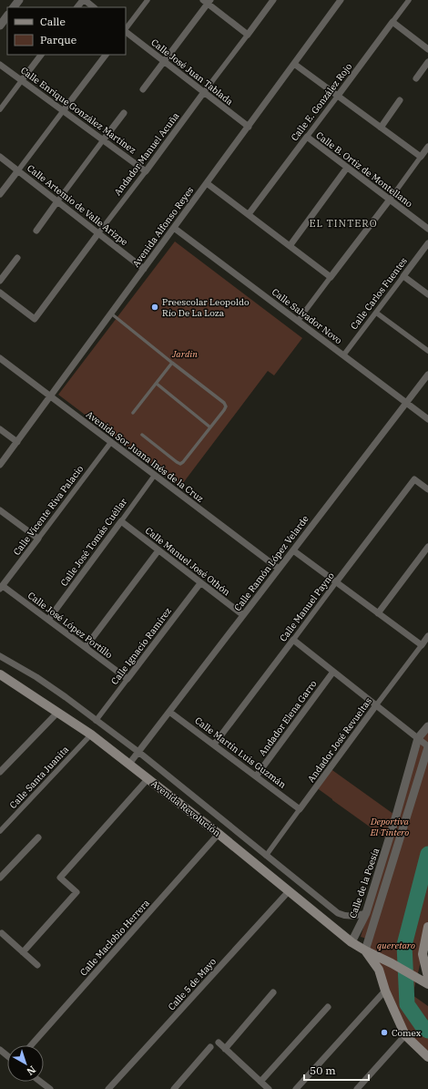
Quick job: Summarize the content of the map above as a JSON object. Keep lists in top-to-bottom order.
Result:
{
  "streets": {
    "main road": ["Avenida Revolución"],
    "street": [
      "Calle José Juan Tablada",
      "Calle E. González Rojo",
      "Calle Enrique González Martínez",
      "Andador Manuel Acuña",
      "Calle B. Ortiz de Montellano",
      "Calle Artemio de Valle Arizpe",
      "Avenida Alfonso Reyes",
      "Calle Carlos Fuentes",
      "Calle Salvador Novo",
      "Avenida Sor Juana Inés de la Cruz",
      "Calle Vicente Riva Palacio",
      "Calle José Tomás Cuéllar",
      "Calle Manuel José Othón",
      "Calle Ramón López Velarde",
      "Calle Manuel Payno",
      "Calle José López Portillo",
      "Calle Ignacio Ramírez",
      "Andador Elena Garro",
      "Andador José Revueltas",
      "Calle Martín Luis Guzmán",
      "Calle Santa Juanita",
      "Calle de la Poesía",
      "Calle Maclobio Herrera",
      "Calle 5 de Mayo"
    ]
  },
  "crossings": [
    ["Calle José Juan Tablada", "Andador Manuel Acuña"],
    ["Calle José Juan Tablada", "Avenida Alfonso Reyes"],
    ["Calle E. González Rojo", "Calle B. Ortiz de Montellano"],
    ["Calle Enrique González Martínez", "Andador Manuel Acuña"],
    ["Andador Manuel Acuña", "Calle Artemio de Valle Arizpe"],
    ["Calle Artemio de Valle Arizpe", "Avenida Alfonso Reyes"],
    ["Avenida Alfonso Reyes", "Calle Salvador Novo"],
    ["Avenida Alfonso Reyes", "Avenida Sor Juana Inés de la Cruz"],
    ["Calle Carlos Fuentes", "Calle Salvador Novo"],
    ["Calle Salvador Novo", "Calle Ramón López Velarde"],
    ["Avenida Sor Juana Inés de la Cruz", "Calle Vicente Riva Palacio"],
    ["Avenida Sor Juana Inés de la Cruz", "Calle José Tomás Cuéllar"],
    ["Avenida Sor Juana Inés de la Cruz", "Calle Ramón López Velarde"],
    ["Calle Vicente Riva Palacio", "Calle José López Portillo"],
    ["Calle José Tomás Cuéllar", "Calle Manuel José Othón"],
    ["Calle José Tomás Cuéllar", "Calle José López Portillo"],
    ["Calle Manuel José Othón", "Calle Ramón López Velarde"],
    ["Calle Manuel José Othón", "Calle Ignacio Ramírez"],
    ["Calle Ramón López Velarde", "Calle Martín Luis Guzmán"],
    ["Calle Ramón López Velarde", "Avenida Revolución"],
    ["Calle Manuel Payno", "Calle Martín Luis Guzmán"],
    ["Calle José López Portillo", "Calle Ignacio Ramírez"],
    ["Calle Ignacio Ramírez", "Avenida Revolución"],
    ["Andador Elena Garro", "Calle Martín Luis Guzmán"],
    ["Andador José Revueltas", "Calle Martín Luis Guzmán"],
    ["Andador José Revueltas", "Avenida Revolución"],
    ["Calle Santa Juanita", "Avenida Revolución"],
    ["Avenida Revolución", "Calle de la Poesía"],
    ["Avenida Revolución", "Calle Maclobio Herrera"],
    ["Avenida Revolución", "Calle 5 de Mayo"]
  ],
  "districts": ["EL TINTERO"],
  "parks": ["Jardin", "Deportiva El Tintero", "queretaro"],
  "places": ["Preescolar Leopoldo Río De La Loza", "Comex"],
  "legend": ["Calle", "Parque"],
  "scale_bar": "50 m",
  "north": "bottom right"
}
